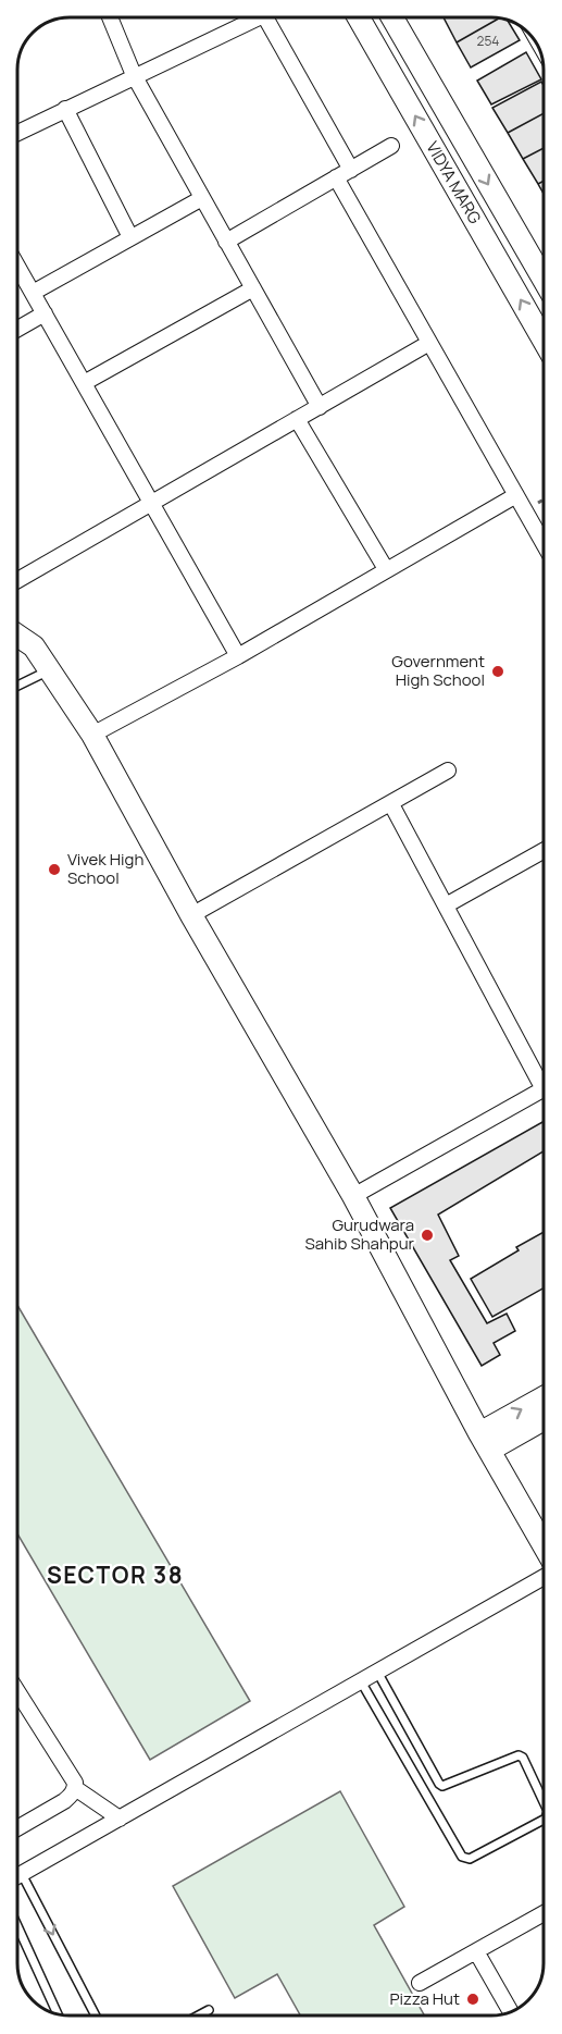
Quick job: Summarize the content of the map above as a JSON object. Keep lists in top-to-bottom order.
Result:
{
  "streets": {
    "street": ["VIDYA MARG"]
  },
  "districts": ["SECTOR 38"],
  "places": [
    "Government High School",
    "Vivek High School",
    "Gurudwara Sahib Shahpur",
    "Pizza Hut"
  ],
  "house_numbers": ["254"]
}
